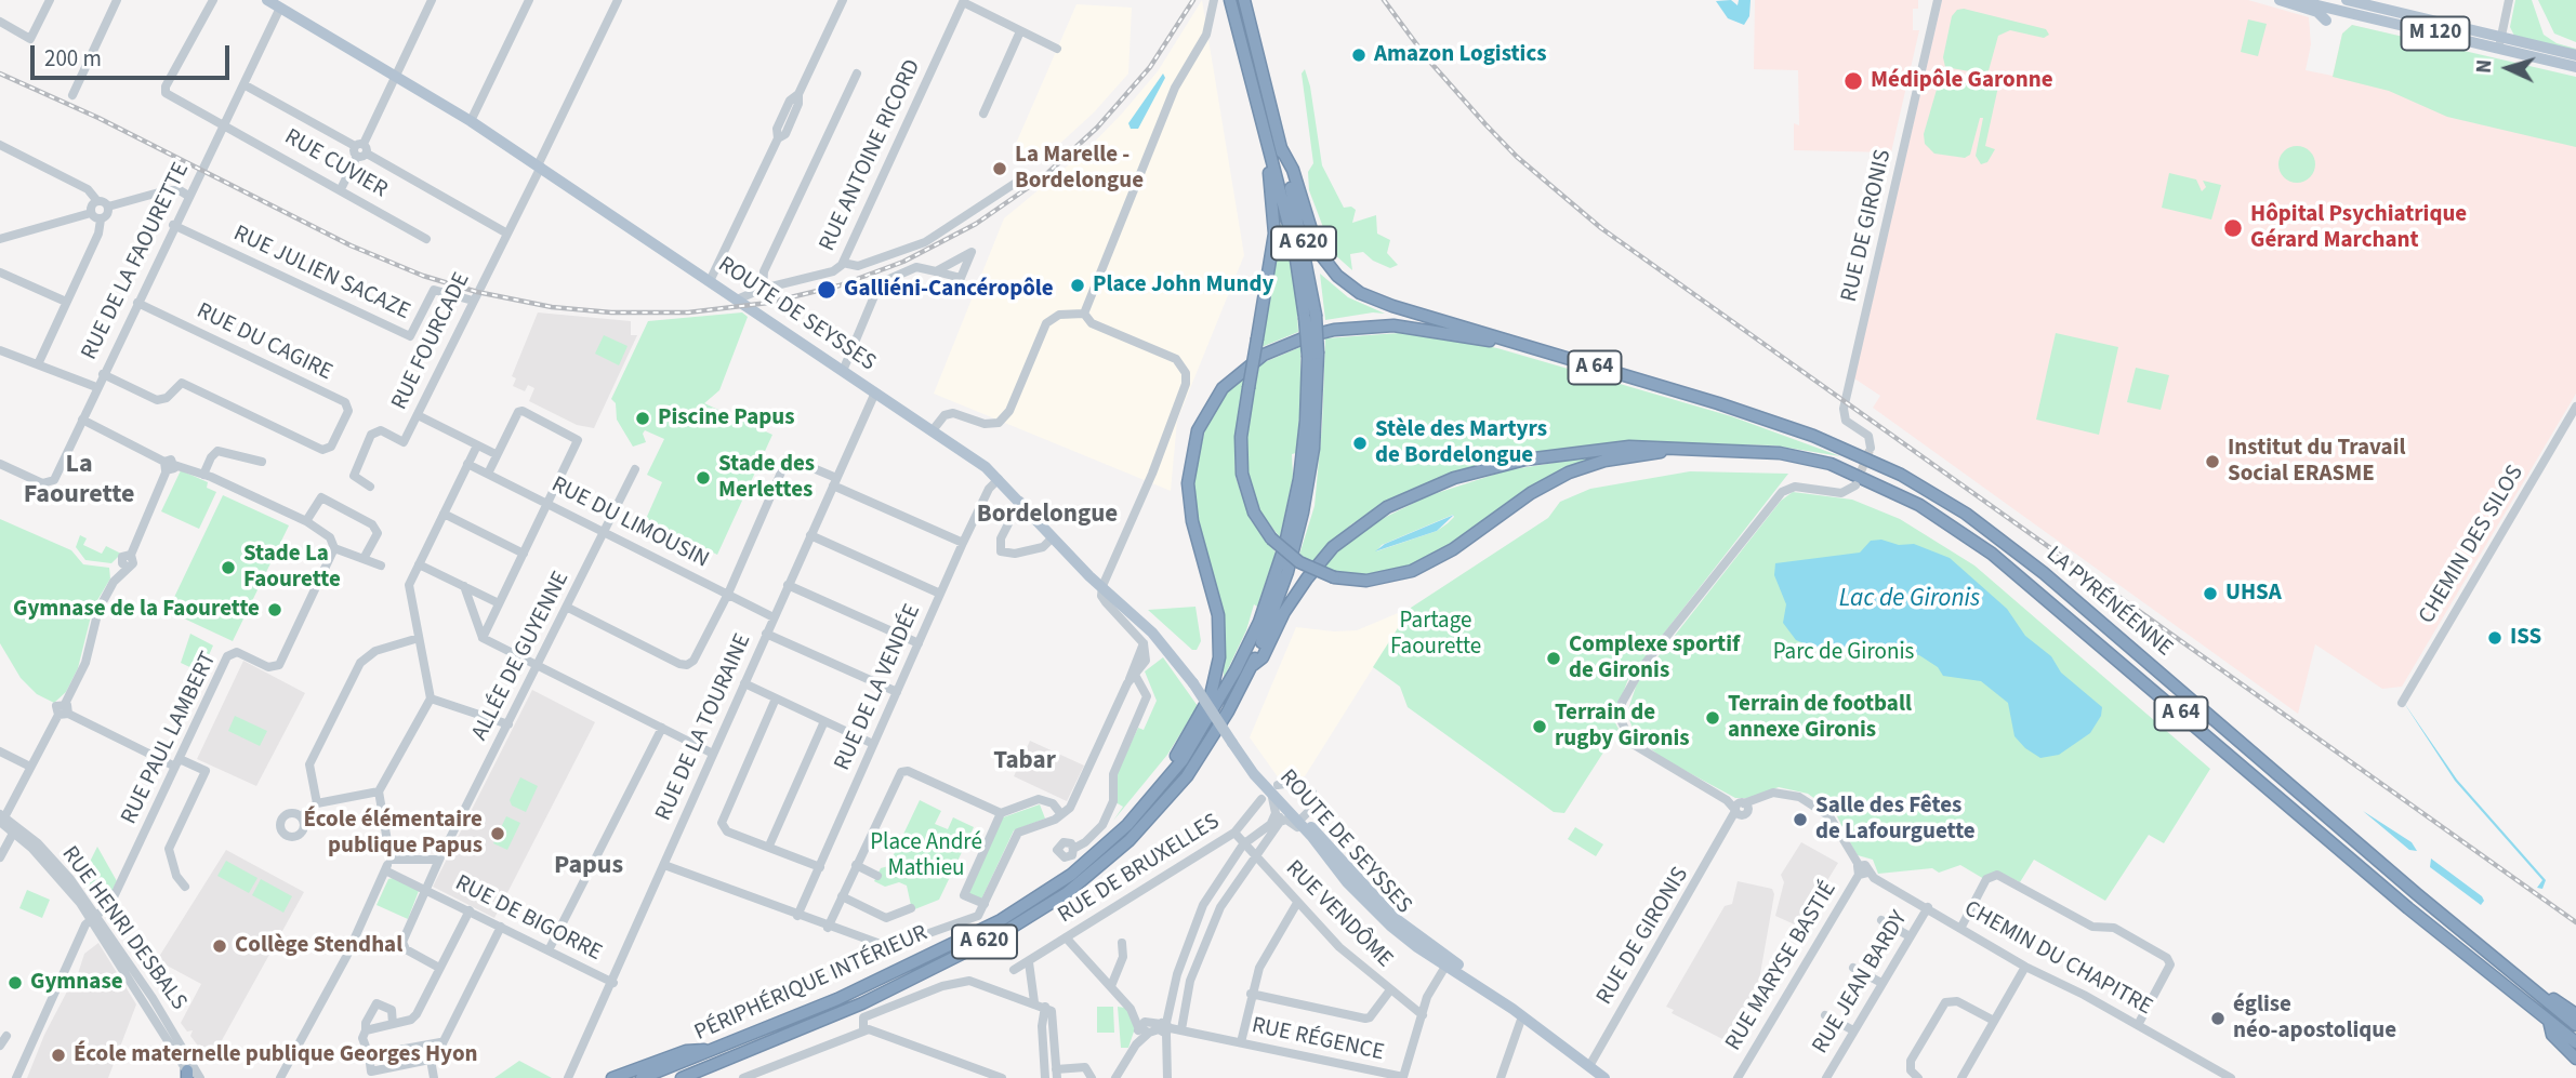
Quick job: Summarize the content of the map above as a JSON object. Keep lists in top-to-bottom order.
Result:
{
  "streets": {
    "highway": [
      "A 620",
      "A 64",
      "LA PYRÉNÉENNE",
      "PÉRIPHÉRIQUE INTÉRIEUR"
    ],
    "main road": ["M 120", "ROUTE DE SEYSSES"],
    "street": [
      "RUE ANTOINE RICORD",
      "RUE CUVIER",
      "RUE DE GIRONIS",
      "RUE DE LA FAOURETTE",
      "RUE JULIEN SACAZE",
      "RUE FOURCADE",
      "RUE DU CAGIRE",
      "RUE DU LIMOUSIN",
      "CHEMIN DES SILOS",
      "ALLÉE DE GUYENNE",
      "RUE DE LA VENDÉE",
      "RUE DE LA TOURAINE",
      "RUE PAUL LAMBERT",
      "RUE DE BRUXELLES",
      "RUE VENDÔME",
      "RUE DE BIGORRE",
      "RUE HENRI DESBALS",
      "CHEMIN DU CHAPITRE",
      "RUE MARYSE BASTIÉ",
      "RUE JEAN BARDY",
      "RUE RÉGENCE"
    ]
  },
  "crossings": [
    ["RUE ANTOINE RICORD", "ROUTE DE SEYSSES"],
    ["RUE CUVIER", "RUE DE LA FAOURETTE"],
    ["RUE DE GIRONIS", "ROUTE DE SEYSSES"],
    ["A 620", "PÉRIPHÉRIQUE INTÉRIEUR"],
    ["RUE DE LA FAOURETTE", "RUE JULIEN SACAZE"],
    ["RUE DE LA FAOURETTE", "ROUTE DE SEYSSES"],
    ["RUE DE LA FAOURETTE", "RUE DU CAGIRE"],
    ["RUE JULIEN SACAZE", "RUE FOURCADE"],
    ["ROUTE DE SEYSSES", "RUE FOURCADE"],
    ["ROUTE DE SEYSSES", "RUE DE LA VENDÉE"],
    ["ROUTE DE SEYSSES", "RUE DE LA TOURAINE"],
    ["ROUTE DE SEYSSES", "RUE DE BRUXELLES"],
    ["ROUTE DE SEYSSES", "RUE RÉGENCE"],
    ["RUE DU LIMOUSIN", "ALLÉE DE GUYENNE"],
    ["RUE DU LIMOUSIN", "RUE DE LA TOURAINE"],
    ["ALLÉE DE GUYENNE", "RUE DE BIGORRE"],
    ["RUE DE LA TOURAINE", "RUE DE BIGORRE"],
    ["RUE PAUL LAMBERT", "RUE HENRI DESBALS"],
    ["RUE DE BRUXELLES", "RUE VENDÔME"],
    ["RUE VENDÔME", "RUE RÉGENCE"],
    ["CHEMIN DU CHAPITRE", "RUE MARYSE BASTIÉ"],
    ["CHEMIN DU CHAPITRE", "RUE JEAN BARDY"]
  ],
  "districts": [
    "La Faourette",
    "Bordelongue",
    "Tabar",
    "Papus"
  ],
  "water": ["Lac de Gironis"],
  "parks": ["Partage Faourette", "Parc de Gironis", "Place André Mathieu"],
  "places": [
    "Amazon Logistics",
    "Médipôle Garonne",
    "La Marelle - Bordelongue",
    "Hôpital Psychiatrique Gérard Marchant",
    "Place John Mundy",
    "Galliéni-Cancéropôle",
    "Piscine Papus",
    "Stèle des Martyrs de Bordelongue",
    "Institut du Travail Social ERASME",
    "Stade des Merlettes",
    "Stade La Faourette",
    "UHSA",
    "Gymnase de la Faourette",
    "ISS",
    "Complexe sportif de Gironis",
    "Terrain de football annexe Gironis",
    "Terrain de rugby Gironis",
    "Salle des Fêtes de Lafourguette",
    "École élémentaire publique Papus",
    "Collège Stendhal",
    "Gymnase",
    "église néo-apostolique",
    "École maternelle publique Georges Hyon"
  ],
  "scale_bar": "200 m",
  "north": "left"
}
